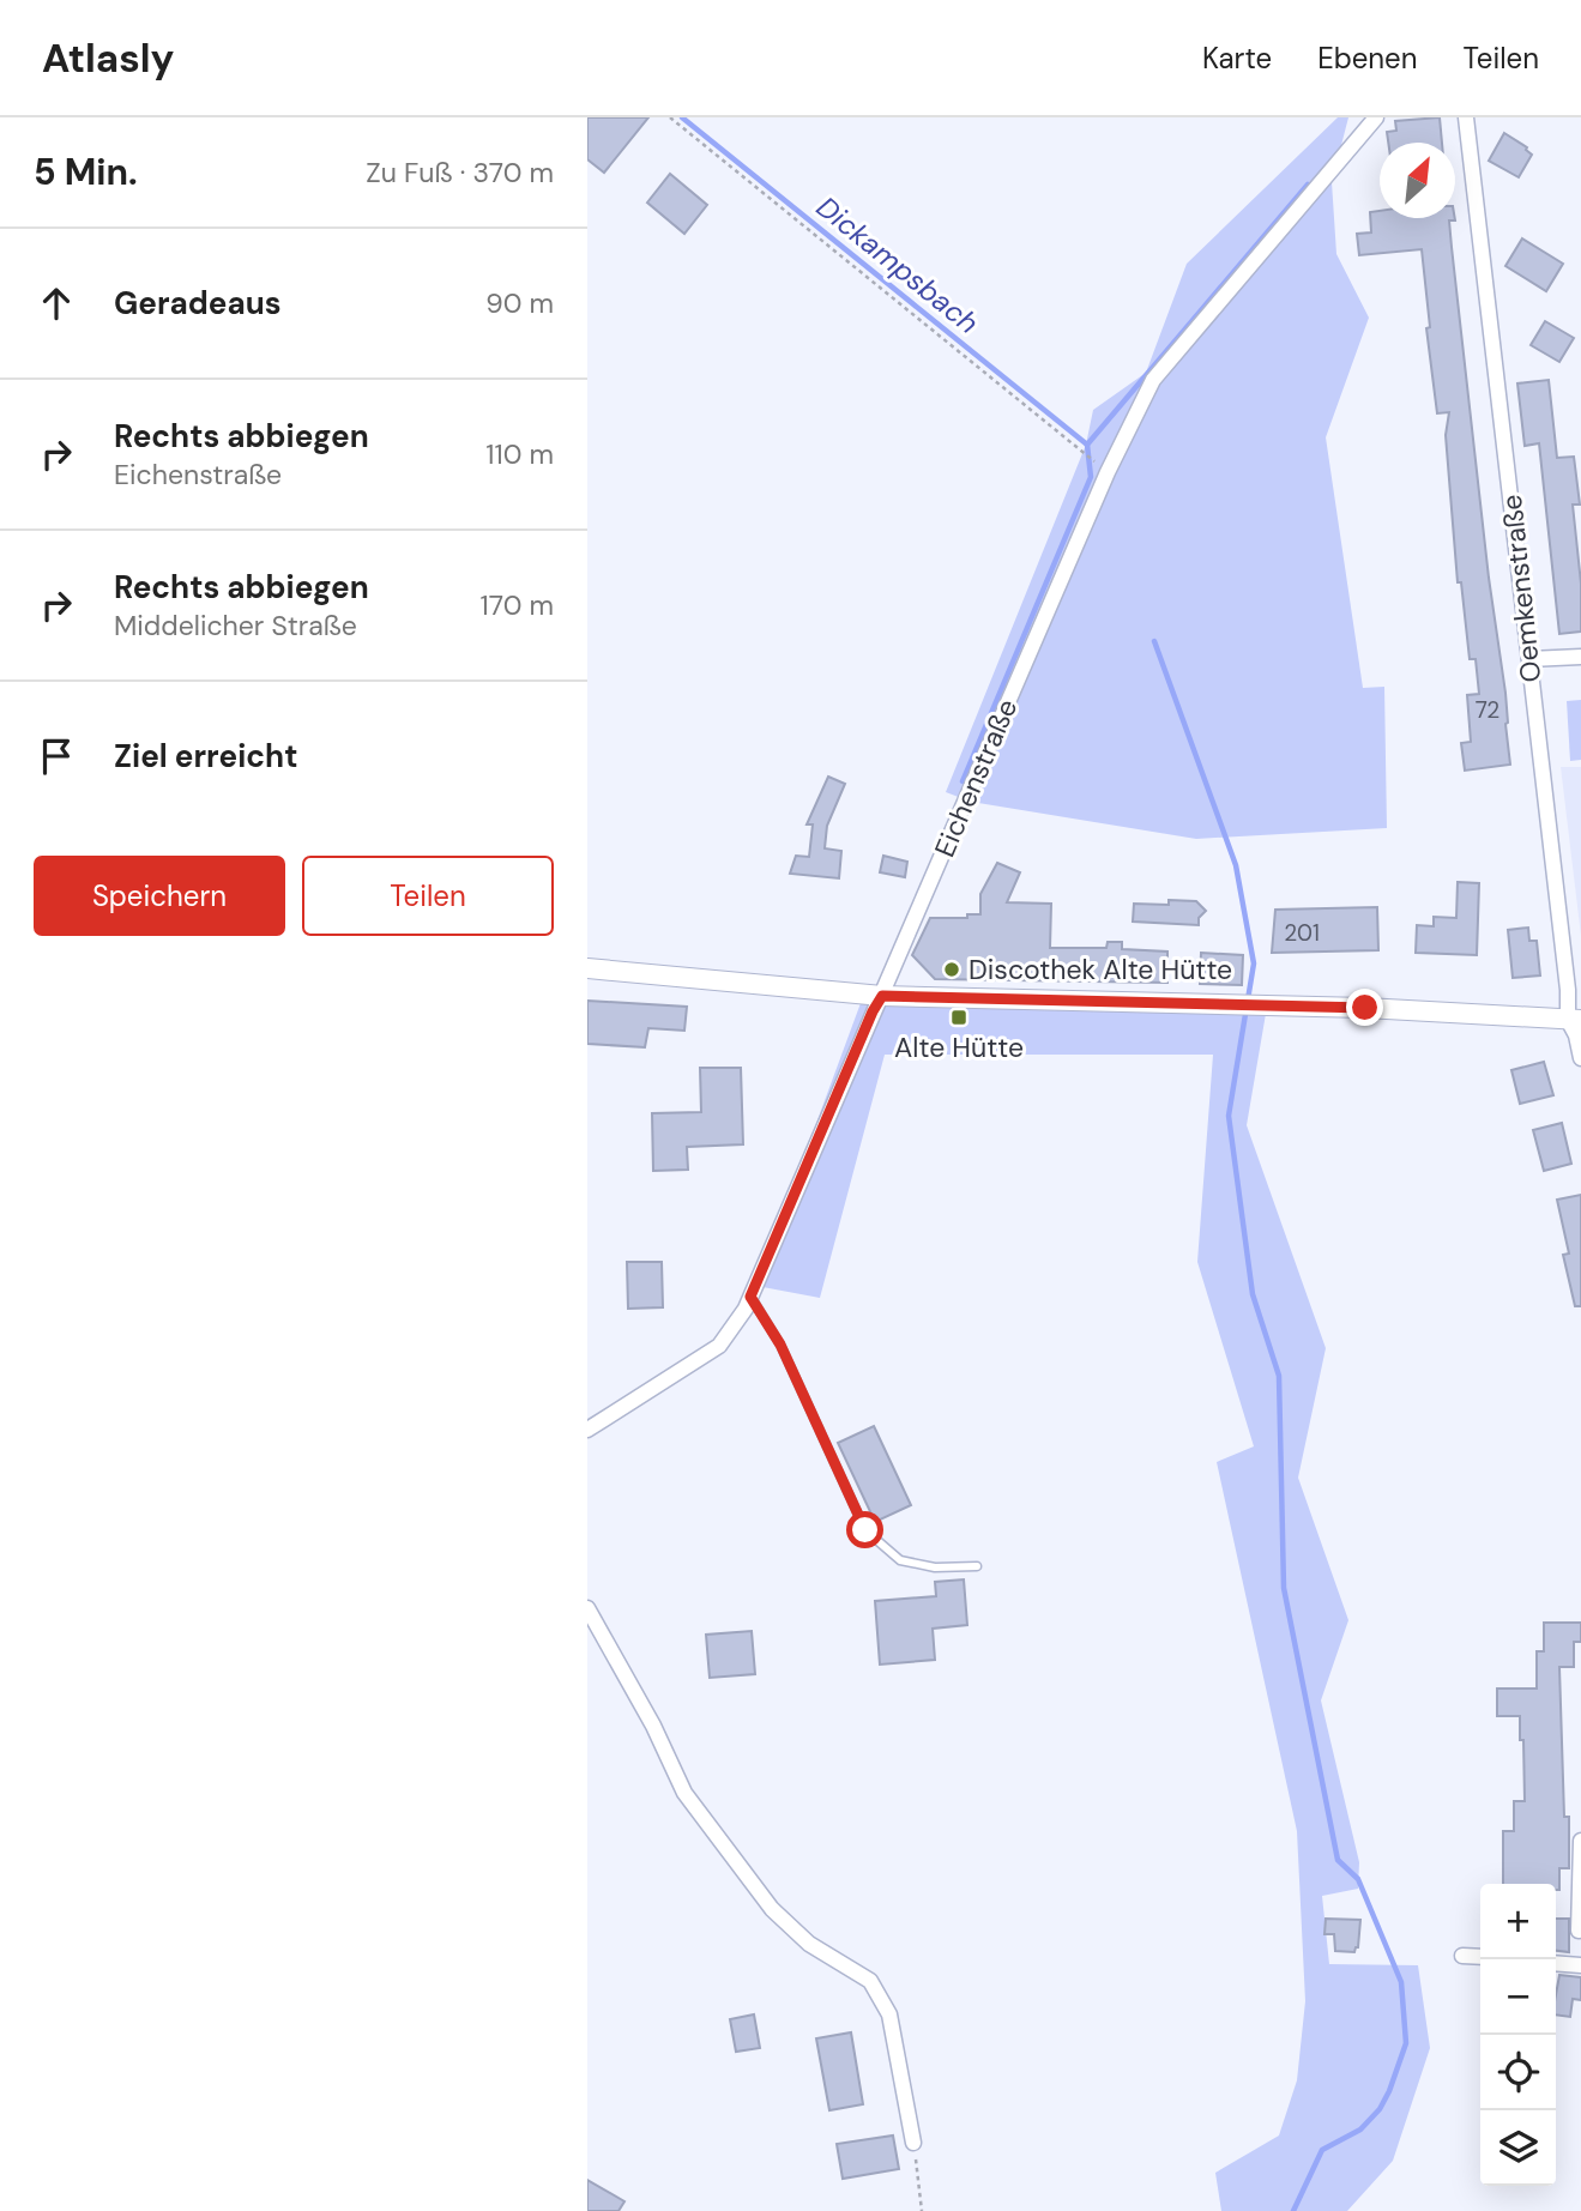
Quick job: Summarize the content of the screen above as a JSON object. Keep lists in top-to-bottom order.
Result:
{
  "streets": {
    "street": ["Oemkenstraße", "Eichenstraße"]
  },
  "water": ["Dickampsbach"],
  "places": {
    "other": ["Discothek Alte Hütte"],
    "transit": ["Alte Hütte"]
  },
  "house_numbers": ["72", "201"],
  "north": "top right",
  "page": {
    "header": "Atlasly",
    "nav": ["Karte", "Ebenen", "Teilen"],
    "heading": ["5 Min.", "Zu Fuß · 370 m"],
    "list": [
      ["Geradeaus", "90 m"],
      ["Rechts abbiegen", "Eichenstraße", "110 m"],
      ["Rechts abbiegen", "Middelicher Straße", "170 m"],
      "Ziel erreicht"
    ],
    "buttons": ["Speichern", "Teilen"],
    "map_buttons": ["+", "−"]
  }
}
